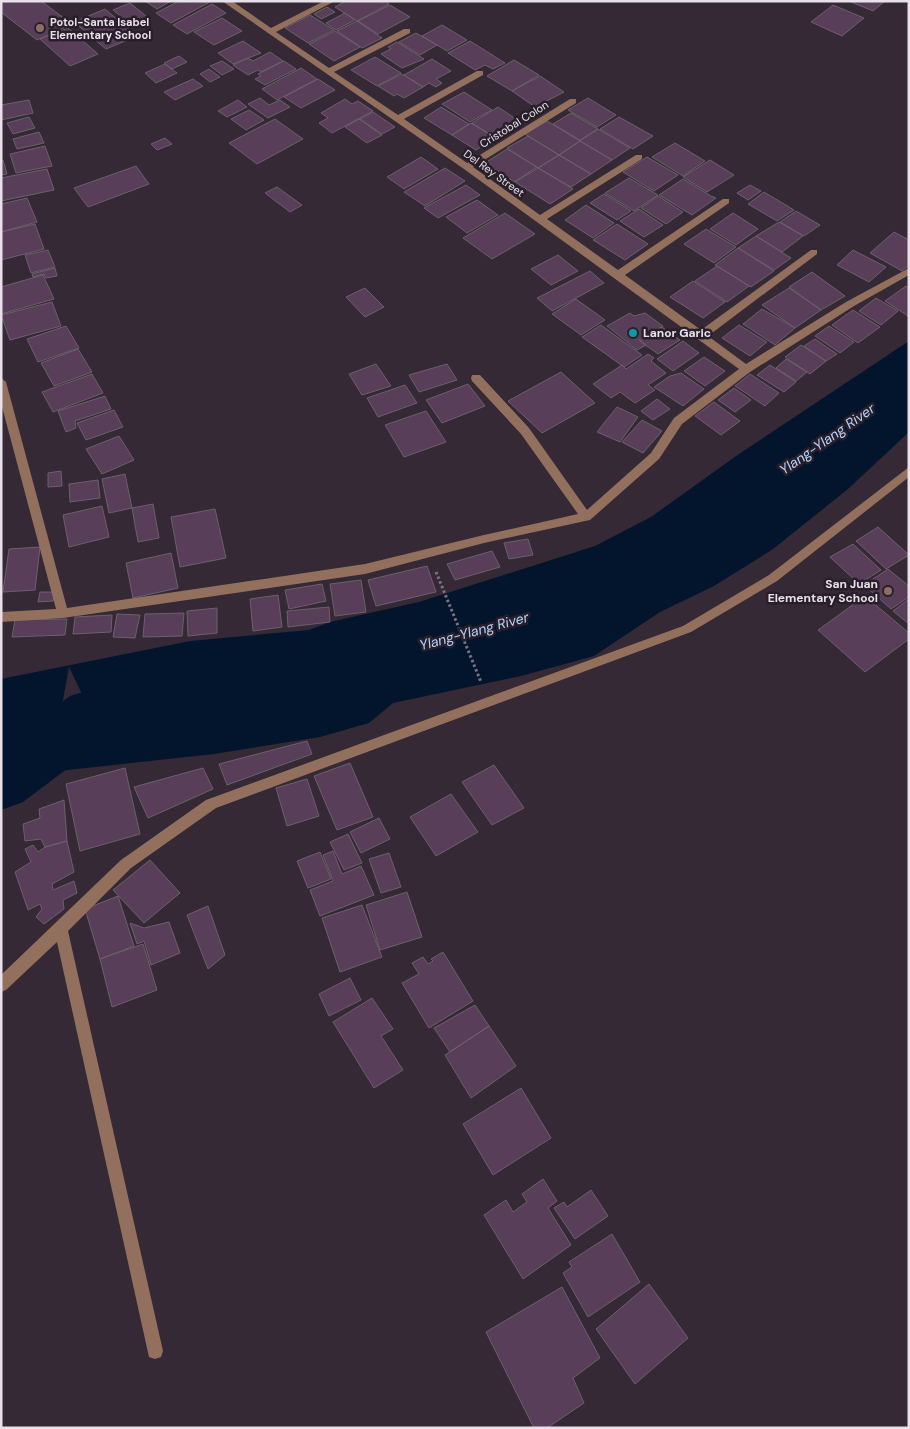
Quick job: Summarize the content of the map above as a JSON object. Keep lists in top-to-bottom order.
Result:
{
  "streets": {
    "street": ["Cristobal Colon", "Del Rey Street"]
  },
  "crossings": [
    ["Cristobal Colon", "Del Rey Street"]
  ],
  "water": ["Ylang-Ylang River"],
  "places": ["Potol-Santa Isabel Elementary School", "Lanor Garic", "San Juan Elementary School"]
}
